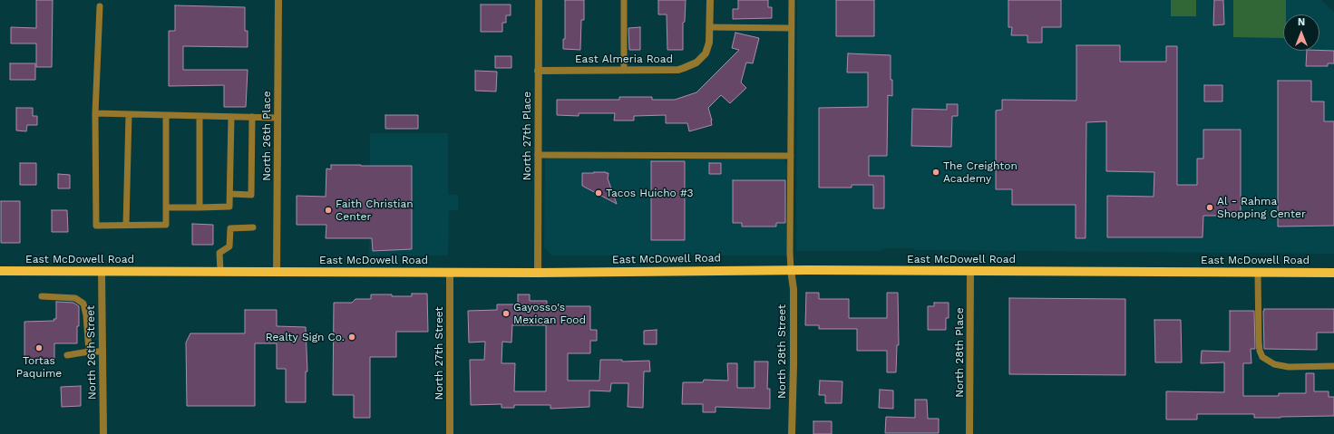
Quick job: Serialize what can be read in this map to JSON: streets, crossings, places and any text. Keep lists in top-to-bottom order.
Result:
{
  "streets": {
    "main road": ["East McDowell Road"],
    "street": [
      "East Almeria Road",
      "North 26th Place",
      "North 27th Place",
      "North 28th Street",
      "North 26th Street",
      "North 28th Place",
      "North 27th Street"
    ]
  },
  "crossings": [
    ["East Almeria Road", "North 27th Place"],
    ["North 26th Place", "East McDowell Road"],
    ["North 27th Place", "East McDowell Road"],
    ["East McDowell Road", "North 28th Street"],
    ["East McDowell Road", "North 26th Street"],
    ["East McDowell Road", "North 28th Place"],
    ["East McDowell Road", "North 27th Street"]
  ],
  "places": [
    "The Creighton Academy",
    "Tacos Huicho #3",
    "Al - Rahma Shopping Center",
    "Faith Christian Center",
    "Gayosso's Mexican Food",
    "Realty Sign Co.",
    "Tortas Paquime"
  ],
  "north": "top"
}
